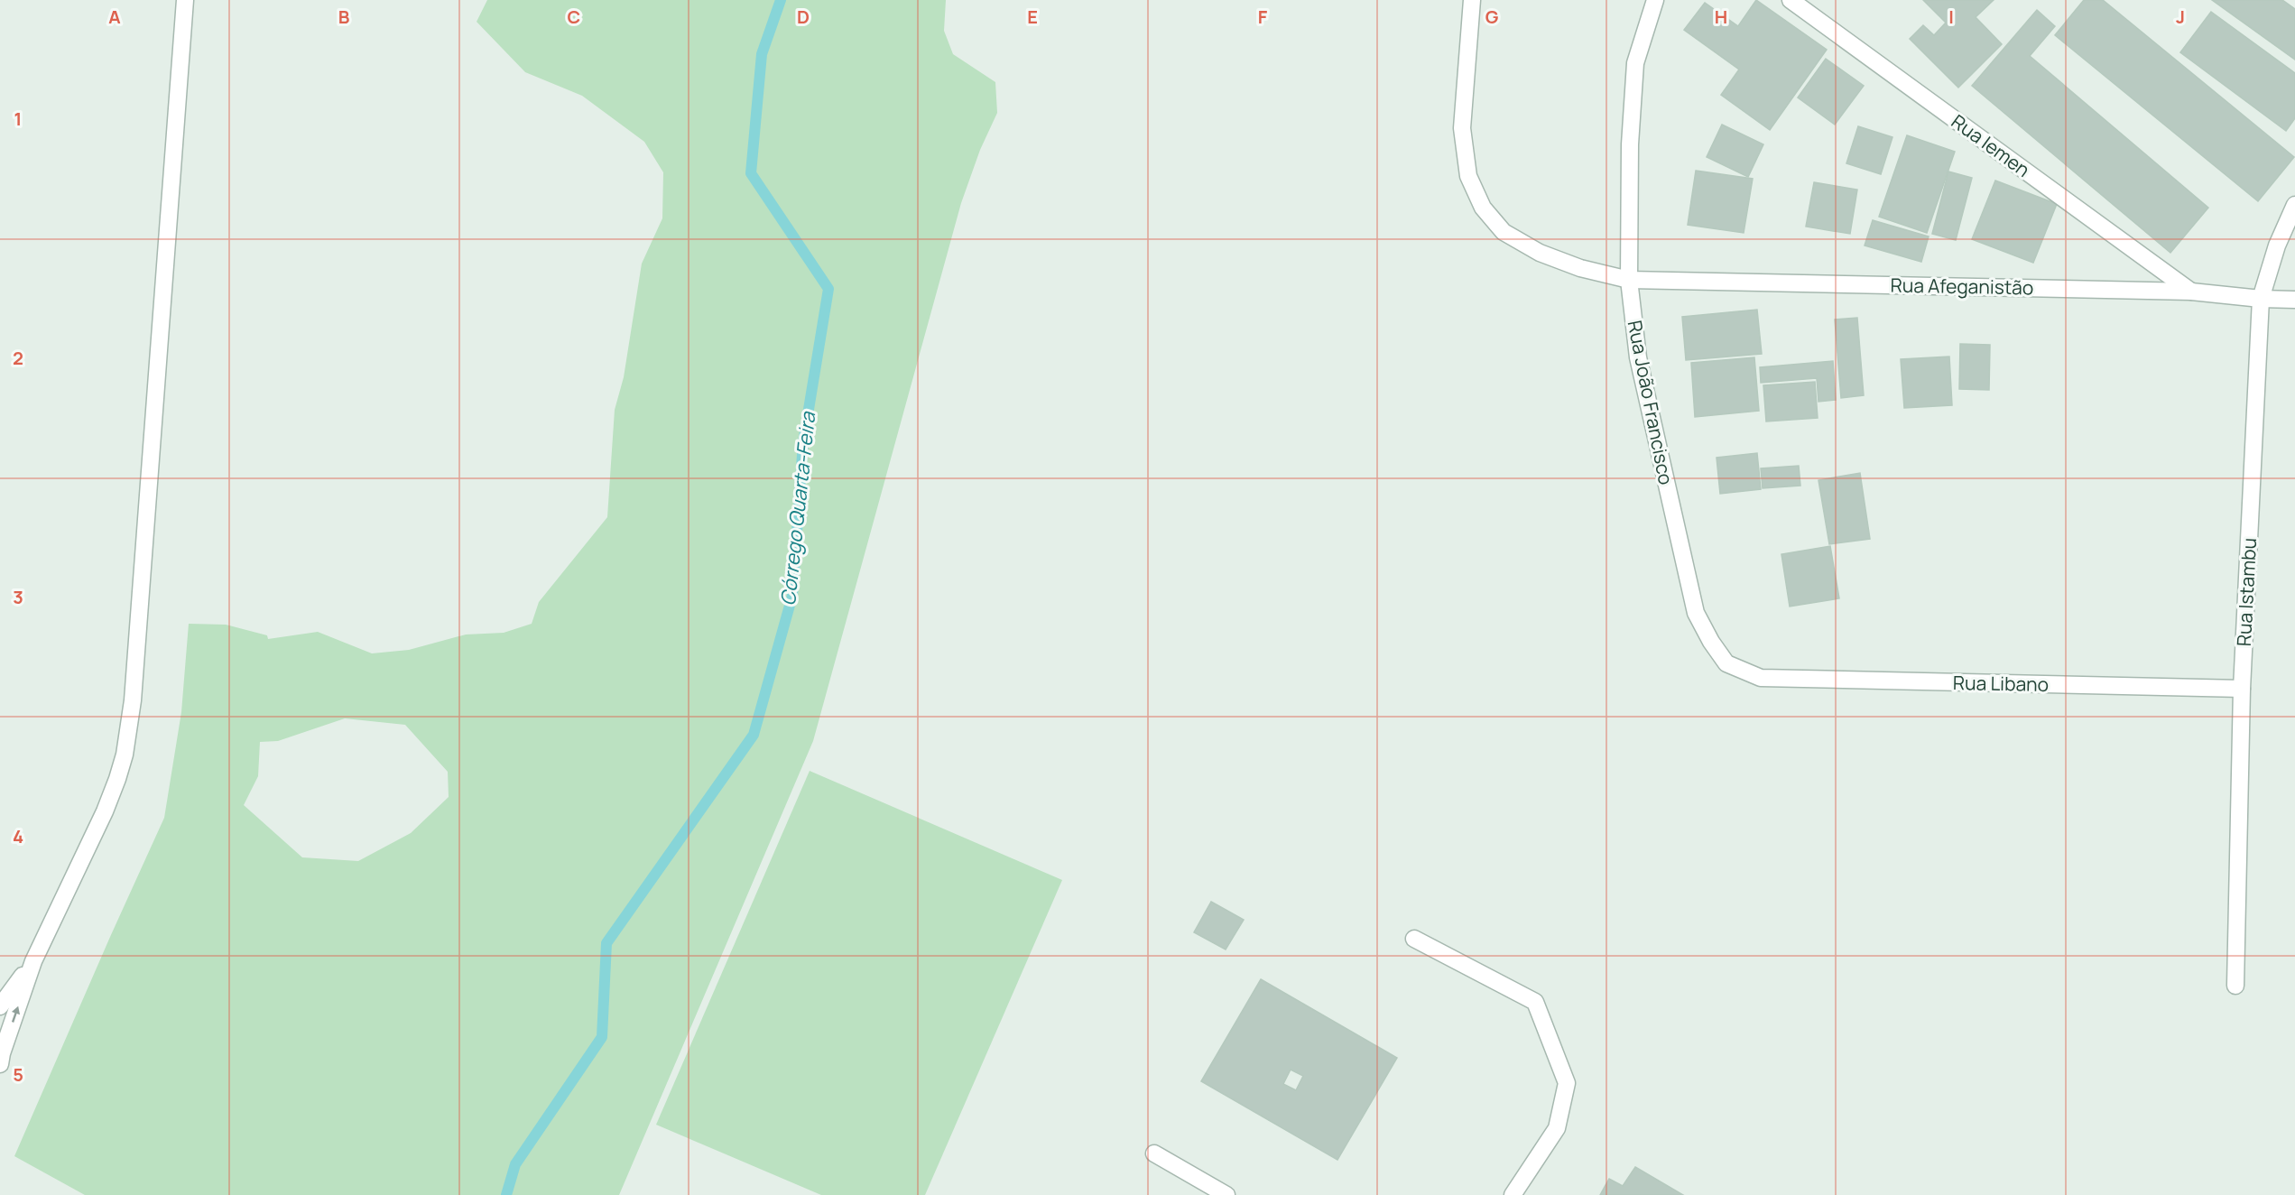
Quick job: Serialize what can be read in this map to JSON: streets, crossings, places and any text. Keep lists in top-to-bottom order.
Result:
{
  "streets": {
    "street": [
      "Rua Iemen",
      "Rua Afeganistão",
      "Rua João Francisco",
      "Rua Istambu",
      "Rua Libano"
    ]
  },
  "crossings": [
    ["Rua Iemen", "Rua Afeganistão"],
    ["Rua Afeganistão", "Rua João Francisco"],
    ["Rua Afeganistão", "Rua Istambu"],
    ["Rua João Francisco", "Rua Libano"],
    ["Rua Istambu", "Rua Libano"]
  ],
  "water": ["Córrego Quarta-Feira"],
  "grid": {
    "columns": [
      "A",
      "B",
      "C",
      "D",
      "E",
      "F",
      "G",
      "H",
      "I",
      "J"
    ],
    "rows": [
      "1",
      "2",
      "3",
      "4",
      "5"
    ]
  }
}
